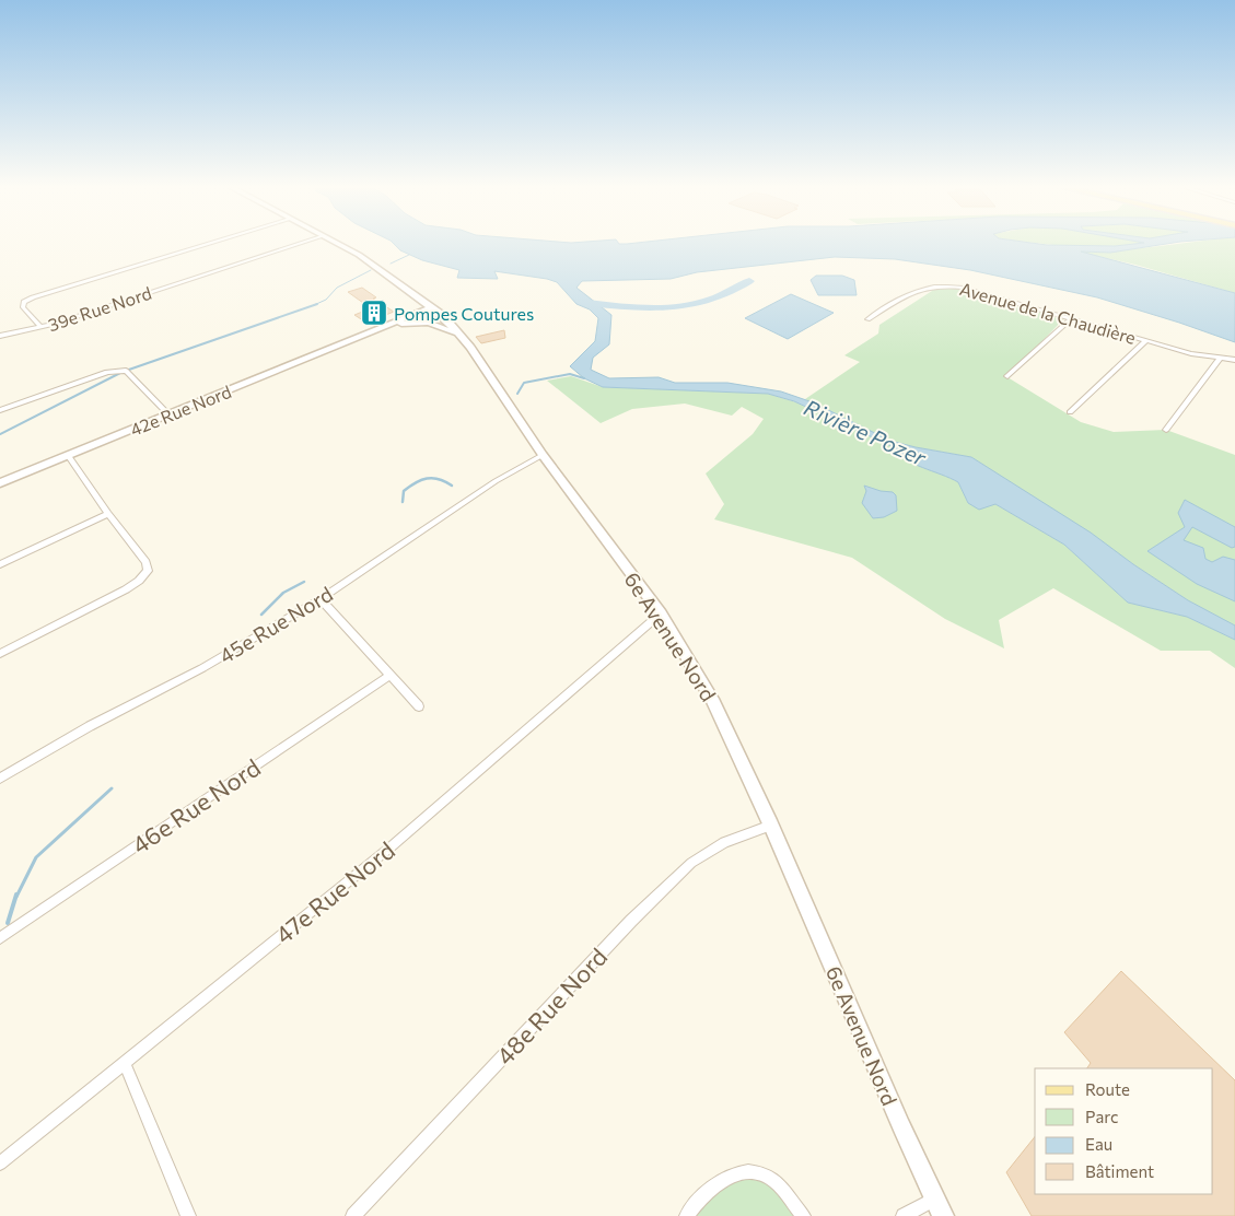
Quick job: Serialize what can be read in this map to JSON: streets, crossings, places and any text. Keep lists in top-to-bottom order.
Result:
{
  "streets": {
    "main road": ["42e Rue Nord", "6e Avenue Nord"],
    "street": [
      "39e Rue Nord",
      "Avenue de la Chaudière",
      "45e Rue Nord",
      "46e Rue Nord",
      "47e Rue Nord",
      "48e Rue Nord"
    ]
  },
  "crossings": [
    ["42e Rue Nord", "6e Avenue Nord"],
    ["45e Rue Nord", "6e Avenue Nord"],
    ["6e Avenue Nord", "47e Rue Nord"],
    ["6e Avenue Nord", "48e Rue Nord"]
  ],
  "water": ["Rivière Pozer"],
  "places": {
    "building": ["Pompes Coutures"]
  },
  "legend": [
    "Route",
    "Parc",
    "Eau",
    "Bâtiment"
  ]
}
